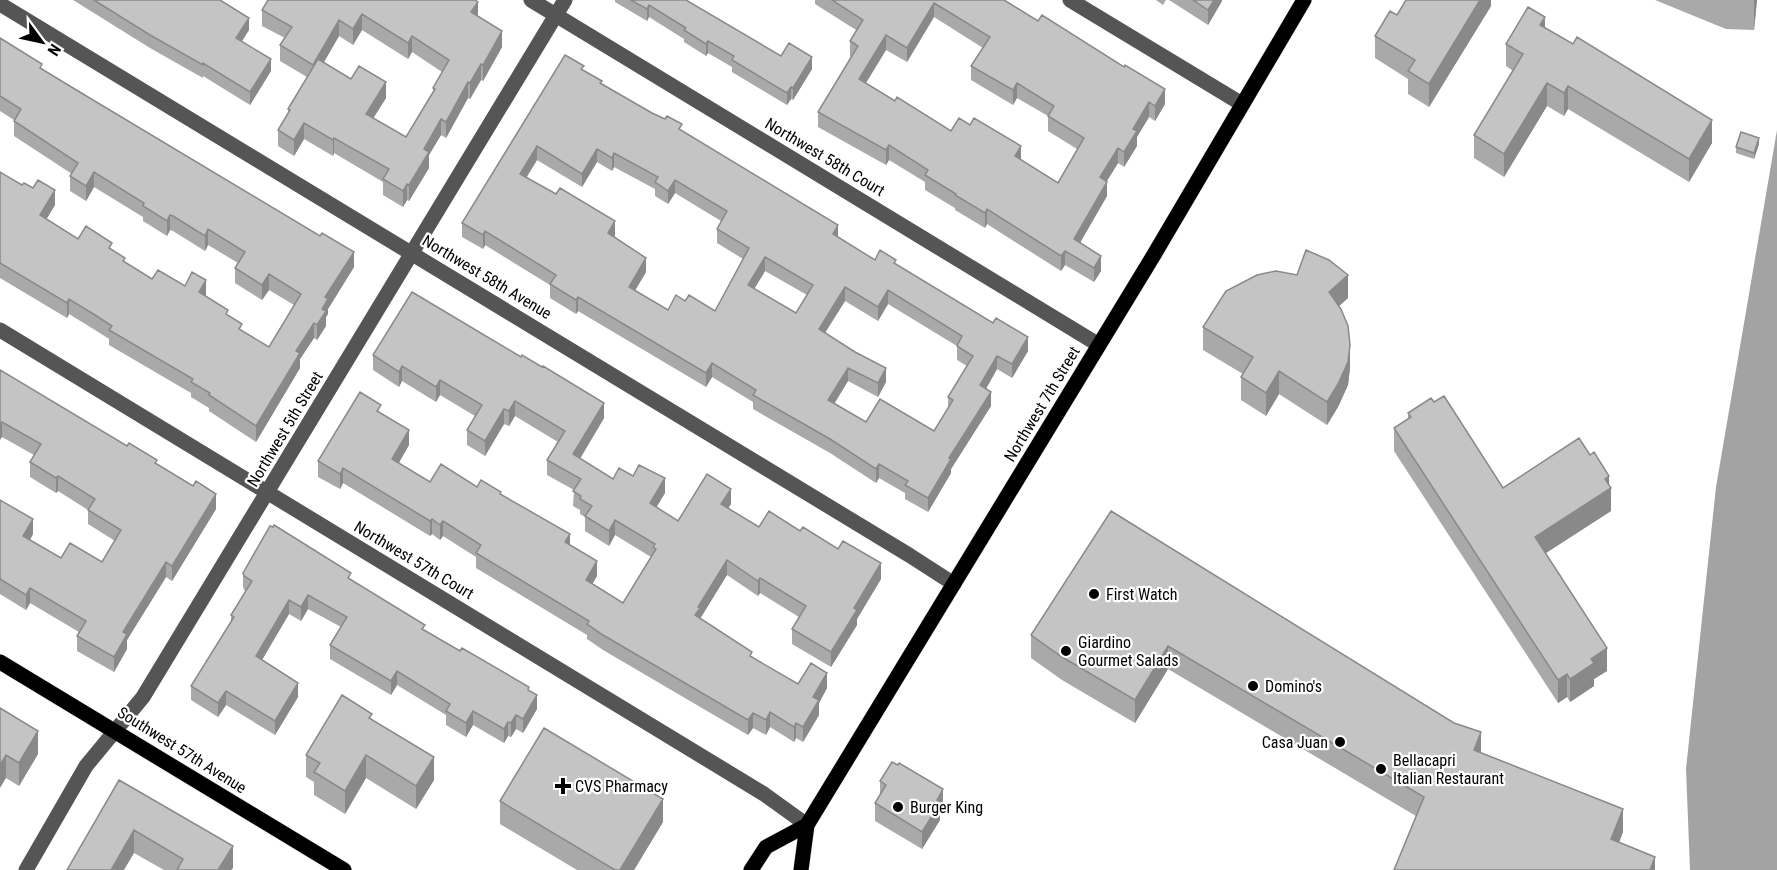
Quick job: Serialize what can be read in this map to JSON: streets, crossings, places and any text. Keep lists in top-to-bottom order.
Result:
{
  "streets": {
    "main road": ["Northwest 7th Street", "Southwest 57th Avenue"],
    "street": [
      "Northwest 58th Court",
      "Northwest 58th Avenue",
      "Northwest 5th Street",
      "Northwest 57th Court"
    ]
  },
  "crossings": [
    ["Northwest 58th Court", "Northwest 7th Street"],
    ["Northwest 58th Court", "Northwest 5th Street"],
    ["Northwest 58th Avenue", "Northwest 7th Street"],
    ["Northwest 58th Avenue", "Northwest 5th Street"],
    ["Northwest 7th Street", "Northwest 57th Court"],
    ["Northwest 5th Street", "Northwest 57th Court"],
    ["Northwest 5th Street", "Southwest 57th Avenue"]
  ],
  "places": {
    "other": [
      "First Watch",
      "Giardino Gourmet Salads",
      "Domino's",
      "Casa Juan",
      "Bellacapri Italian Restaurant",
      "Burger King"
    ],
    "health": ["CVS Pharmacy"]
  },
  "north": "bottom right"
}
